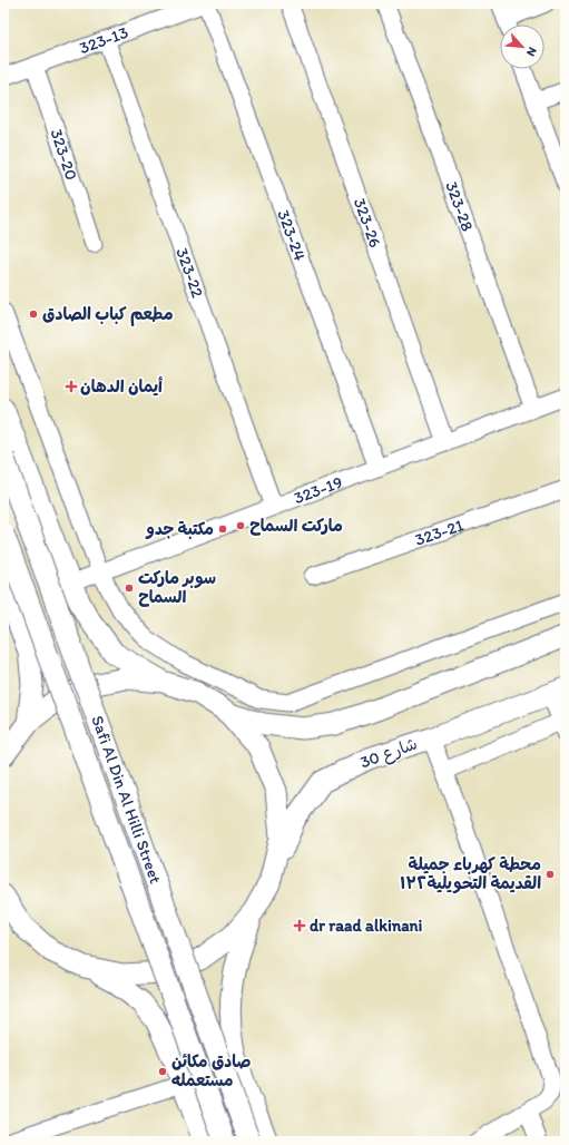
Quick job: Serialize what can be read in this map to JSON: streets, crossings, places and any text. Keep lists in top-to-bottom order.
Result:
{
  "streets": {
    "main road": ["شارع 30", "Safi Al Din Al Hilli Street"],
    "street": [
      "323-13",
      "323-20",
      "323-28",
      "323-26",
      "323-24",
      "323-22",
      "323-19",
      "323-21"
    ]
  },
  "crossings": [
    ["323-13", "323-20"],
    ["323-13", "323-24"],
    ["323-13", "323-22"],
    ["323-28", "323-19"],
    ["323-26", "323-19"],
    ["323-24", "323-19"],
    ["323-22", "323-19"]
  ],
  "places": {
    "other": [
      "مطعم كباب الصادق",
      "ماركت السماح",
      "مكتبة جدو",
      "سوبر ماركت السماح",
      "محطة كهرباء جميلة القديمة التحويلية١٣٢",
      "صادق مكائن مستعمله"
    ],
    "health": ["أيمان الدهان", "dr raad alkinani"]
  },
  "north": "bottom right"
}
